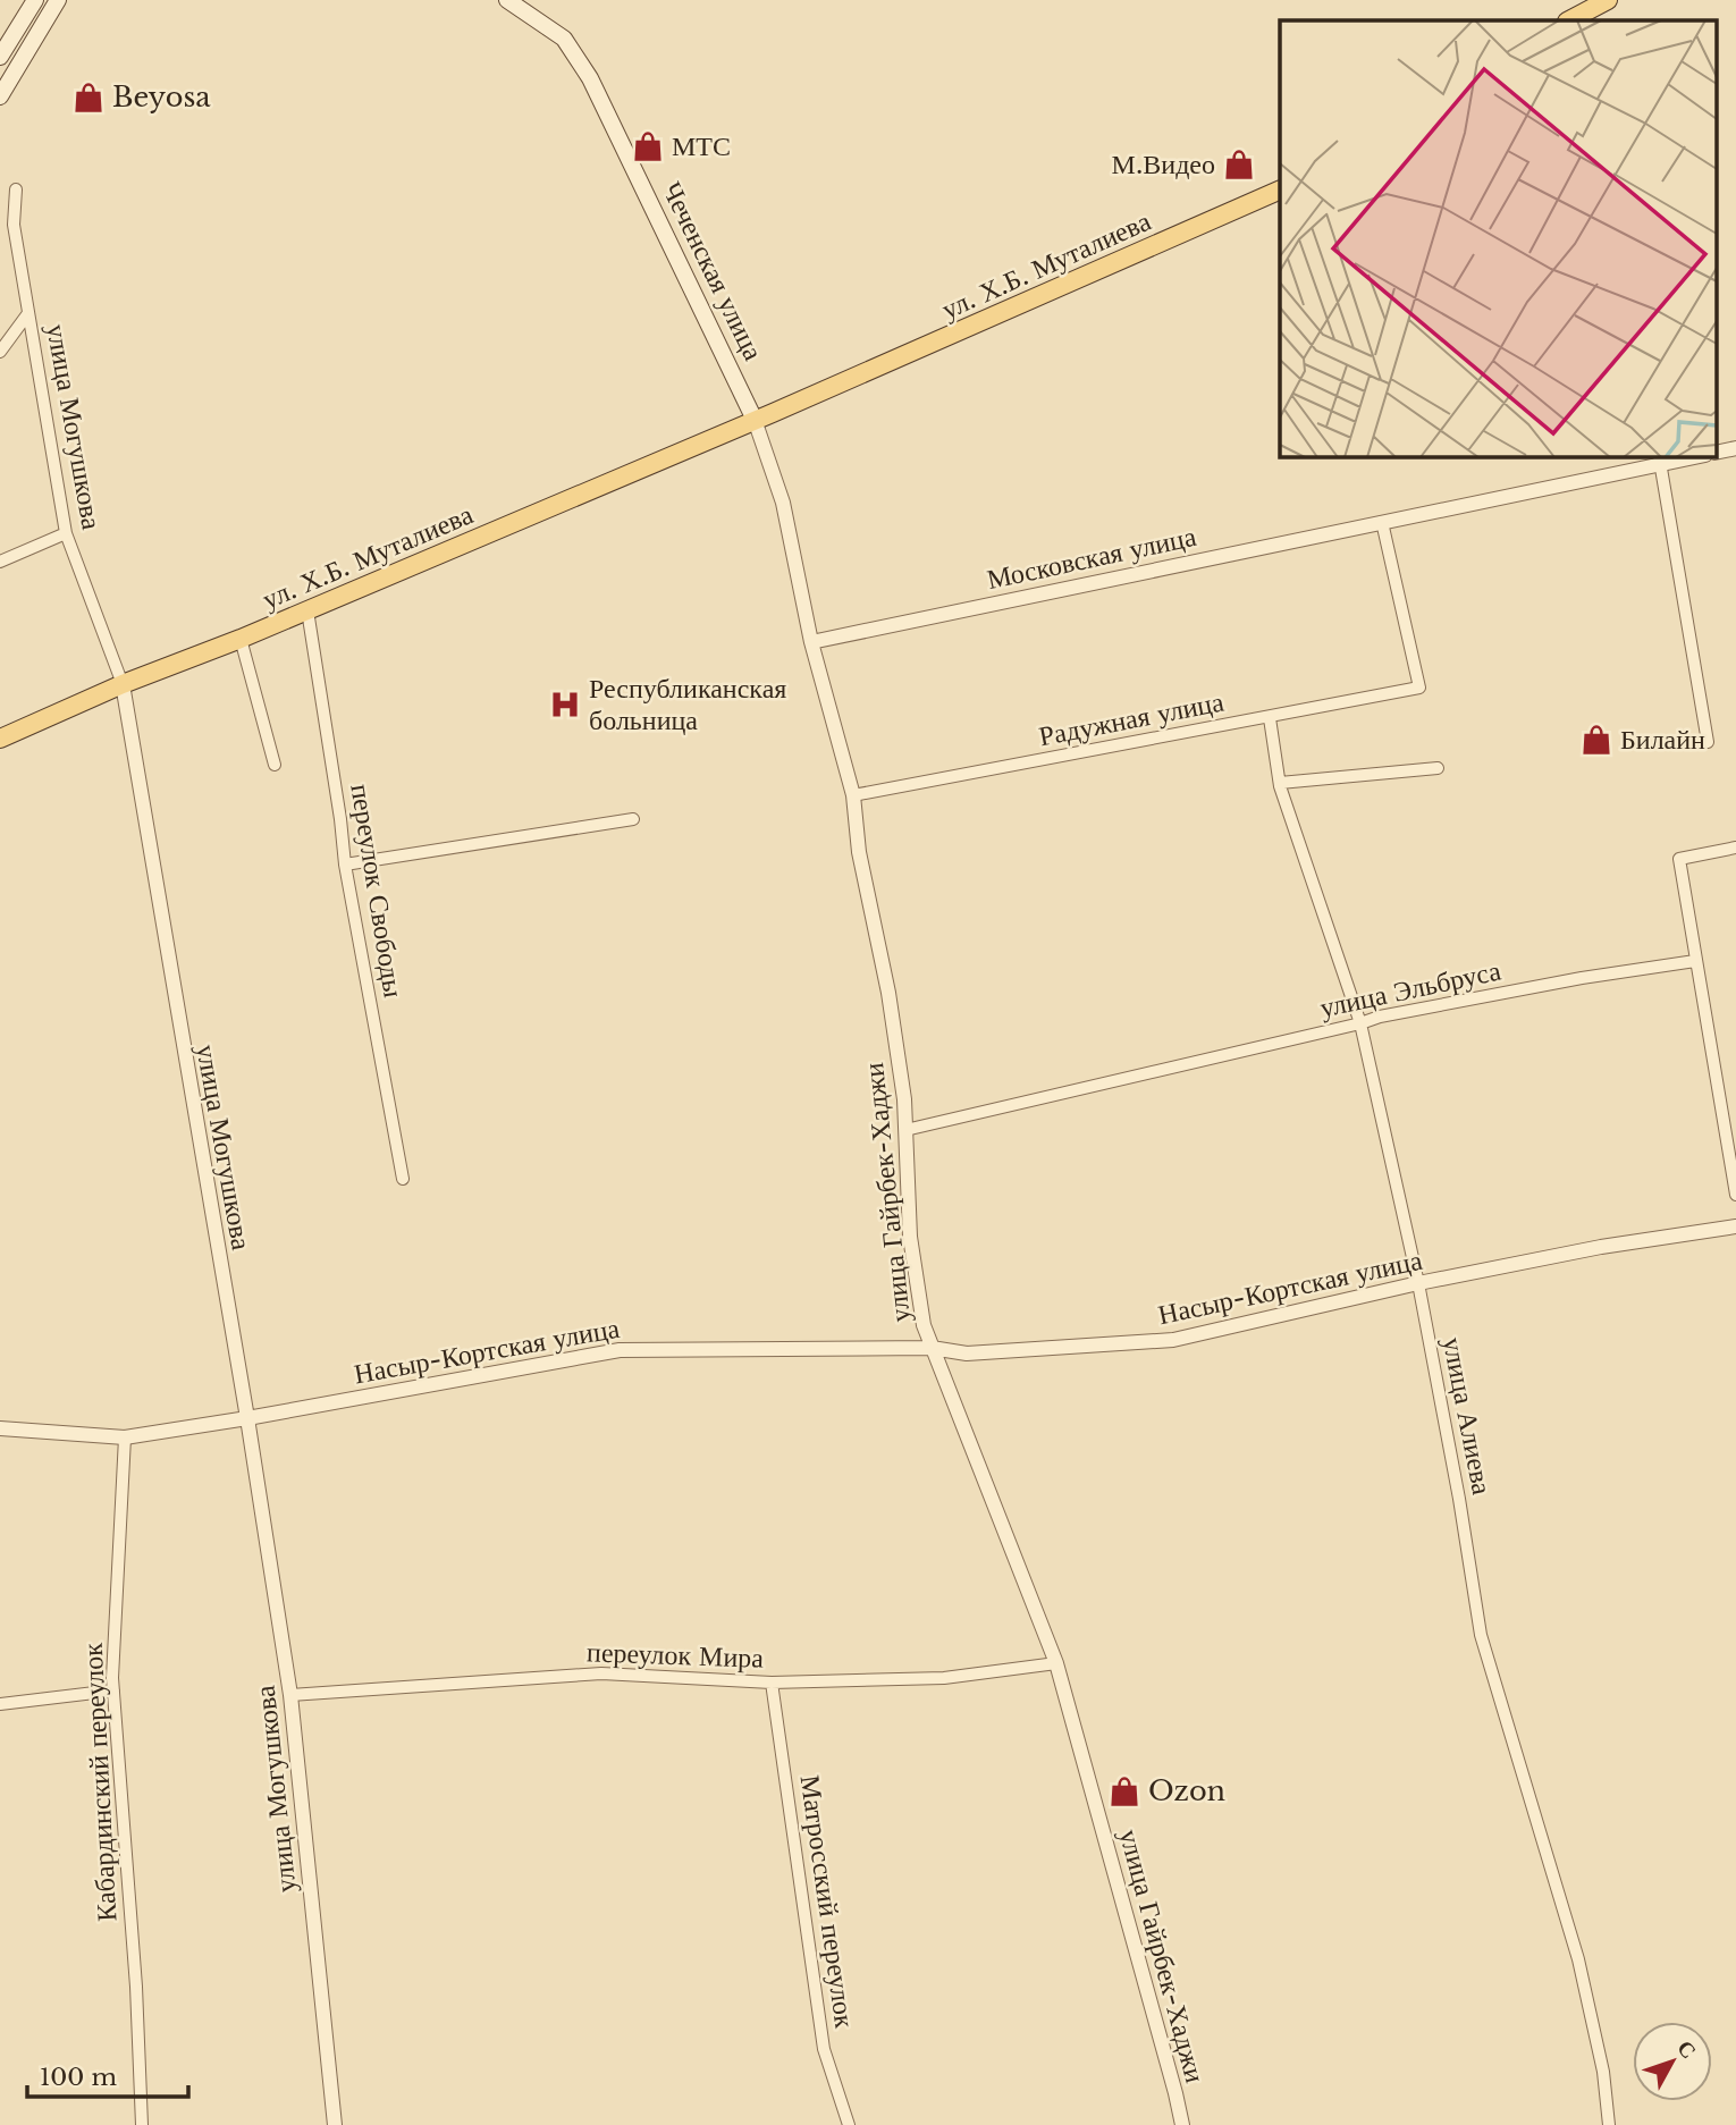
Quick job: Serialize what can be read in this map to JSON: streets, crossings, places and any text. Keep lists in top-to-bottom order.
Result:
{
  "streets": {
    "main road": ["ул. Х.Б. Муталиева", "Чеченская улица"],
    "street": [
      "улица Могушкова",
      "Московская улица",
      "Радужная улица",
      "переулок Свободы",
      "улица Эльбруса",
      "улица Гайрбек-Хаджи",
      "Насыр-Кортская улица",
      "улица Алиева",
      "переулок Мира",
      "Кабардинский переулок",
      "Матросский переулок"
    ]
  },
  "crossings": [
    ["ул. Х.Б. Муталиева", "Чеченская улица"],
    ["ул. Х.Б. Муталиева", "улица Могушкова"],
    ["ул. Х.Б. Муталиева", "переулок Свободы"],
    ["ул. Х.Б. Муталиева", "улица Гайрбек-Хаджи"],
    ["Чеченская улица", "улица Гайрбек-Хаджи"],
    ["улица Могушкова", "Насыр-Кортская улица"],
    ["улица Могушкова", "переулок Мира"],
    ["Московская улица", "Радужная улица"],
    ["Московская улица", "улица Гайрбек-Хаджи"],
    ["Радужная улица", "улица Гайрбек-Хаджи"],
    ["Радужная улица", "улица Алиева"],
    ["улица Эльбруса", "улица Гайрбек-Хаджи"],
    ["улица Эльбруса", "улица Алиева"],
    ["улица Гайрбек-Хаджи", "Насыр-Кортская улица"],
    ["улица Гайрбек-Хаджи", "переулок Мира"],
    ["Насыр-Кортская улица", "улица Алиева"],
    ["Насыр-Кортская улица", "Кабардинский переулок"],
    ["переулок Мира", "Матросский переулок"]
  ],
  "places": {
    "shop": [
      "Beyosa",
      "МТС",
      "М.Видео",
      "Билайн",
      "Ozon"
    ],
    "hospital": ["Республиканская больница"]
  },
  "scale_bar": "100 m",
  "north": "top right"
}
